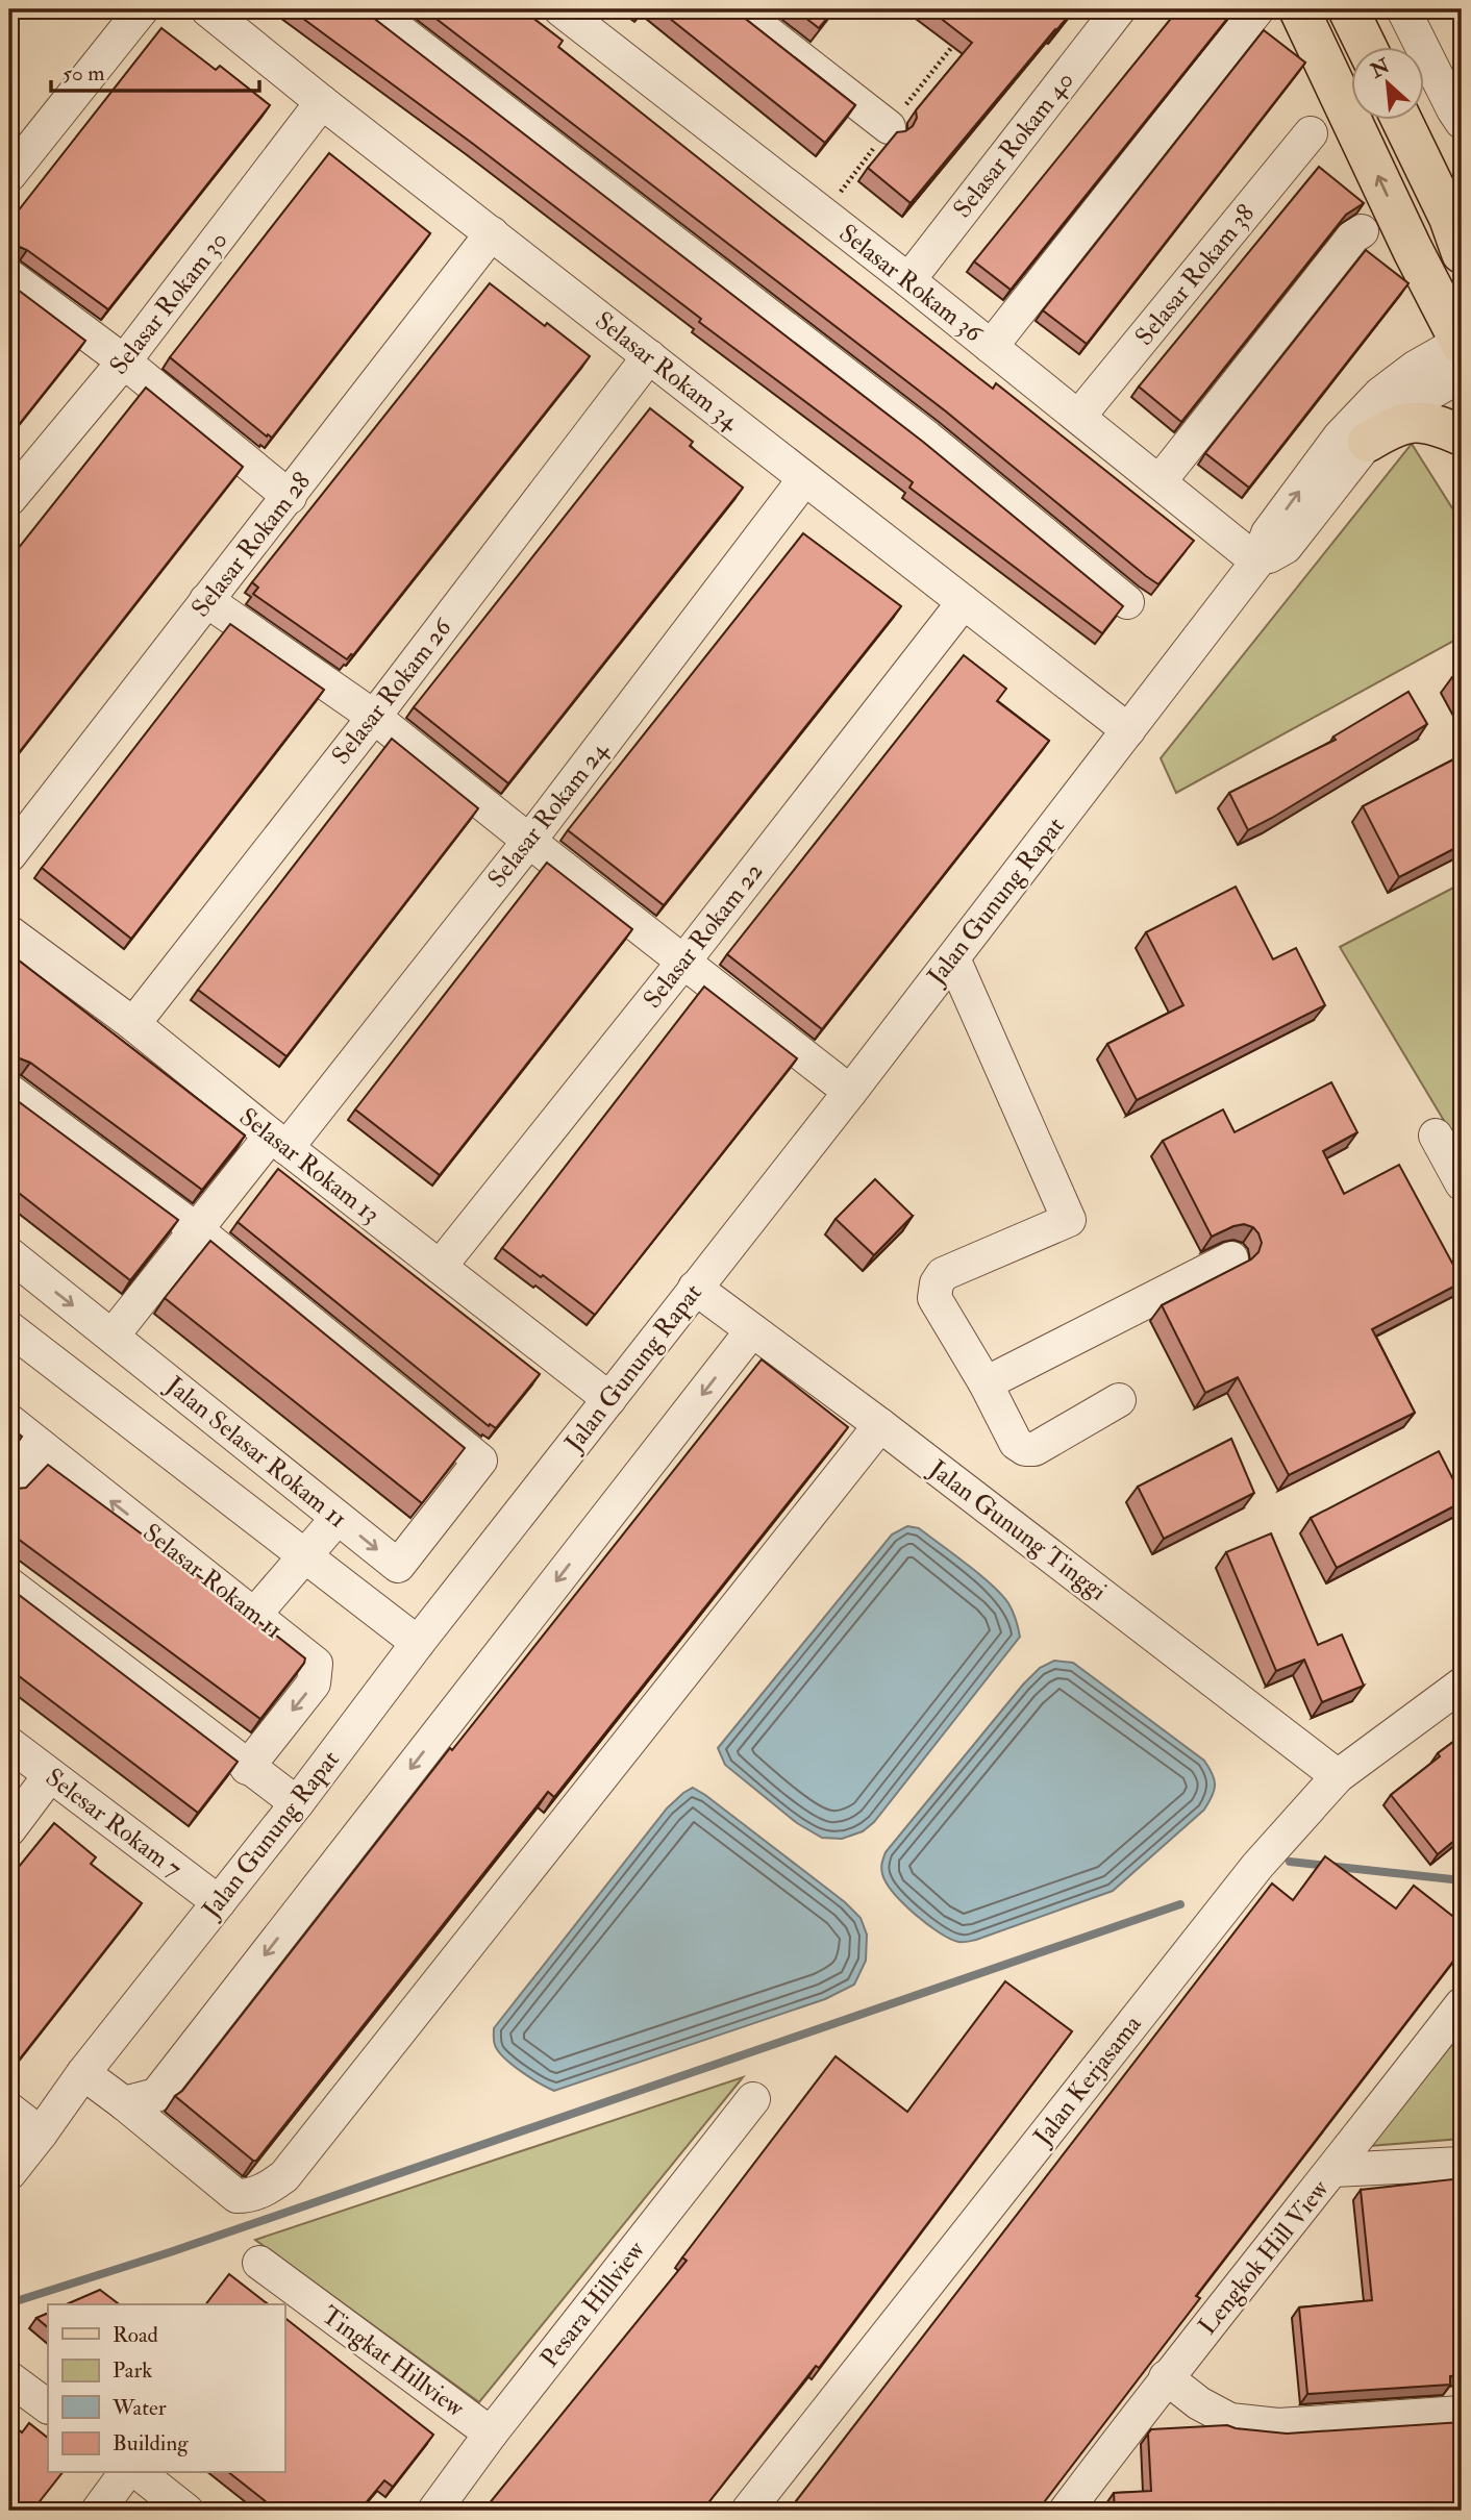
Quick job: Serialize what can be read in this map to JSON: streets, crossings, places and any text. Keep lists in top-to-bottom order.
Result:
{
  "streets": {
    "street": [
      "Selasar Rokam 40",
      "Selasar Rokam 38",
      "Selasar Rokam 36",
      "Selasar Rokam 30",
      "Selasar Rokam 34",
      "Selasar Rokam 28",
      "Selasar Rokam 26",
      "Selasar Rokam 24",
      "Jalan Gunung Rapat",
      "Selasar Rokam 22",
      "Selasar Rokam 13",
      "Jalan Selasar Rokam 11",
      "Jalan Gunung Tinggi",
      "Selasar Rokam 11",
      "Selesar Rokam 7",
      "Jalan Kerjasama",
      "Lengkok Hill View",
      "Pesara Hillview",
      "Tingkat Hillview"
    ]
  },
  "crossings": [
    ["Selasar Rokam 40", "Selasar Rokam 36"],
    ["Selasar Rokam 38", "Selasar Rokam 36"],
    ["Selasar Rokam 36", "Jalan Gunung Rapat"],
    ["Selasar Rokam 30", "Selasar Rokam 34"],
    ["Selasar Rokam 34", "Selasar Rokam 28"],
    ["Selasar Rokam 34", "Selasar Rokam 26"],
    ["Selasar Rokam 34", "Selasar Rokam 24"],
    ["Selasar Rokam 34", "Jalan Gunung Rapat"],
    ["Selasar Rokam 34", "Selasar Rokam 22"],
    ["Selasar Rokam 26", "Selasar Rokam 13"],
    ["Selasar Rokam 24", "Selasar Rokam 13"],
    ["Selasar Rokam 24", "Jalan Selasar Rokam 11"],
    ["Jalan Gunung Rapat", "Selasar Rokam 13"],
    ["Jalan Gunung Rapat", "Jalan Gunung Tinggi"],
    ["Jalan Gunung Rapat", "Selesar Rokam 7"],
    ["Selasar Rokam 22", "Selasar Rokam 13"],
    ["Jalan Gunung Tinggi", "Jalan Kerjasama"],
    ["Pesara Hillview", "Tingkat Hillview"]
  ],
  "legend": [
    "Road",
    "Park",
    "Water",
    "Building"
  ],
  "scale_bar": "50 m",
  "north": "top left"
}
